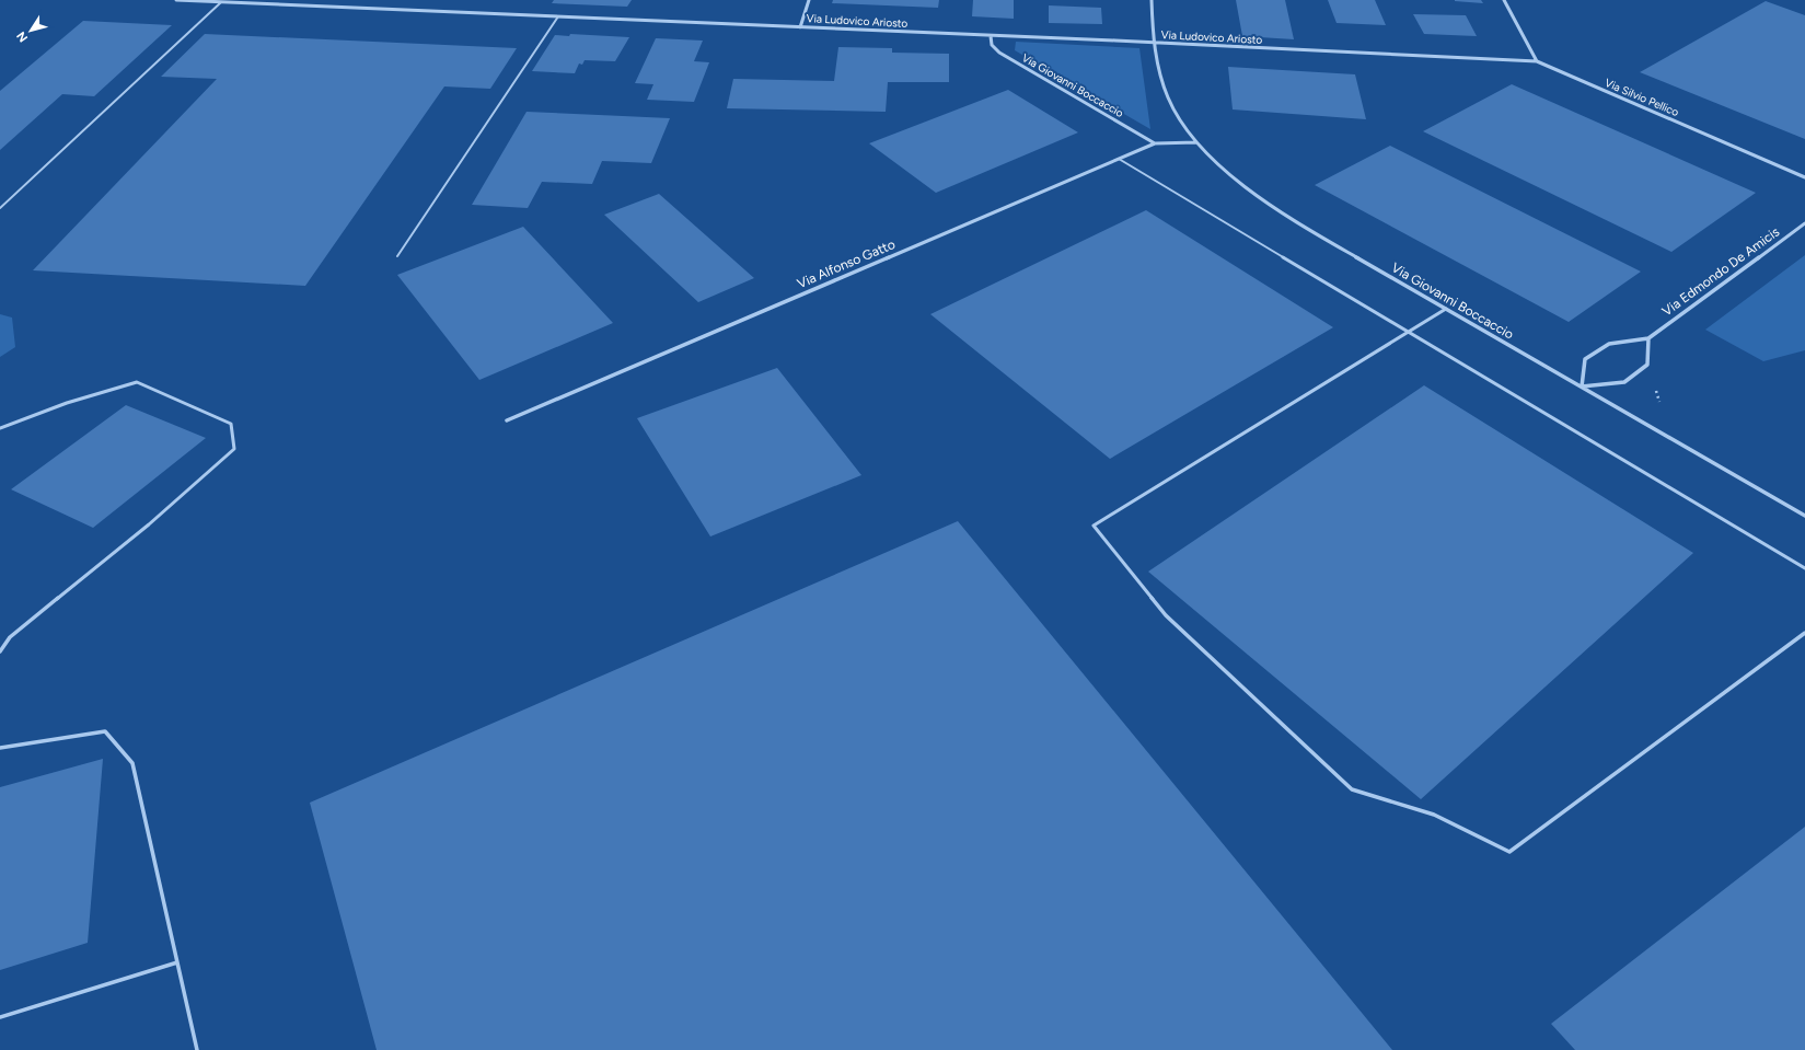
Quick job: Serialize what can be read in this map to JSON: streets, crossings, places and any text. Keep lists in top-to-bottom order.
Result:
{
  "streets": {
    "street": [
      "Via Ludovico Ariosto",
      "Via Giovanni Boccaccio",
      "Via Silvio Pellico",
      "Via Alfonso Gatto",
      "Via Edmondo De Amicis"
    ]
  },
  "crossings": [
    ["Via Ludovico Ariosto", "Via Giovanni Boccaccio"],
    ["Via Ludovico Ariosto", "Via Silvio Pellico"],
    ["Via Giovanni Boccaccio", "Via Alfonso Gatto"],
    ["Via Giovanni Boccaccio", "Via Edmondo De Amicis"]
  ],
  "north": "bottom left"
}
